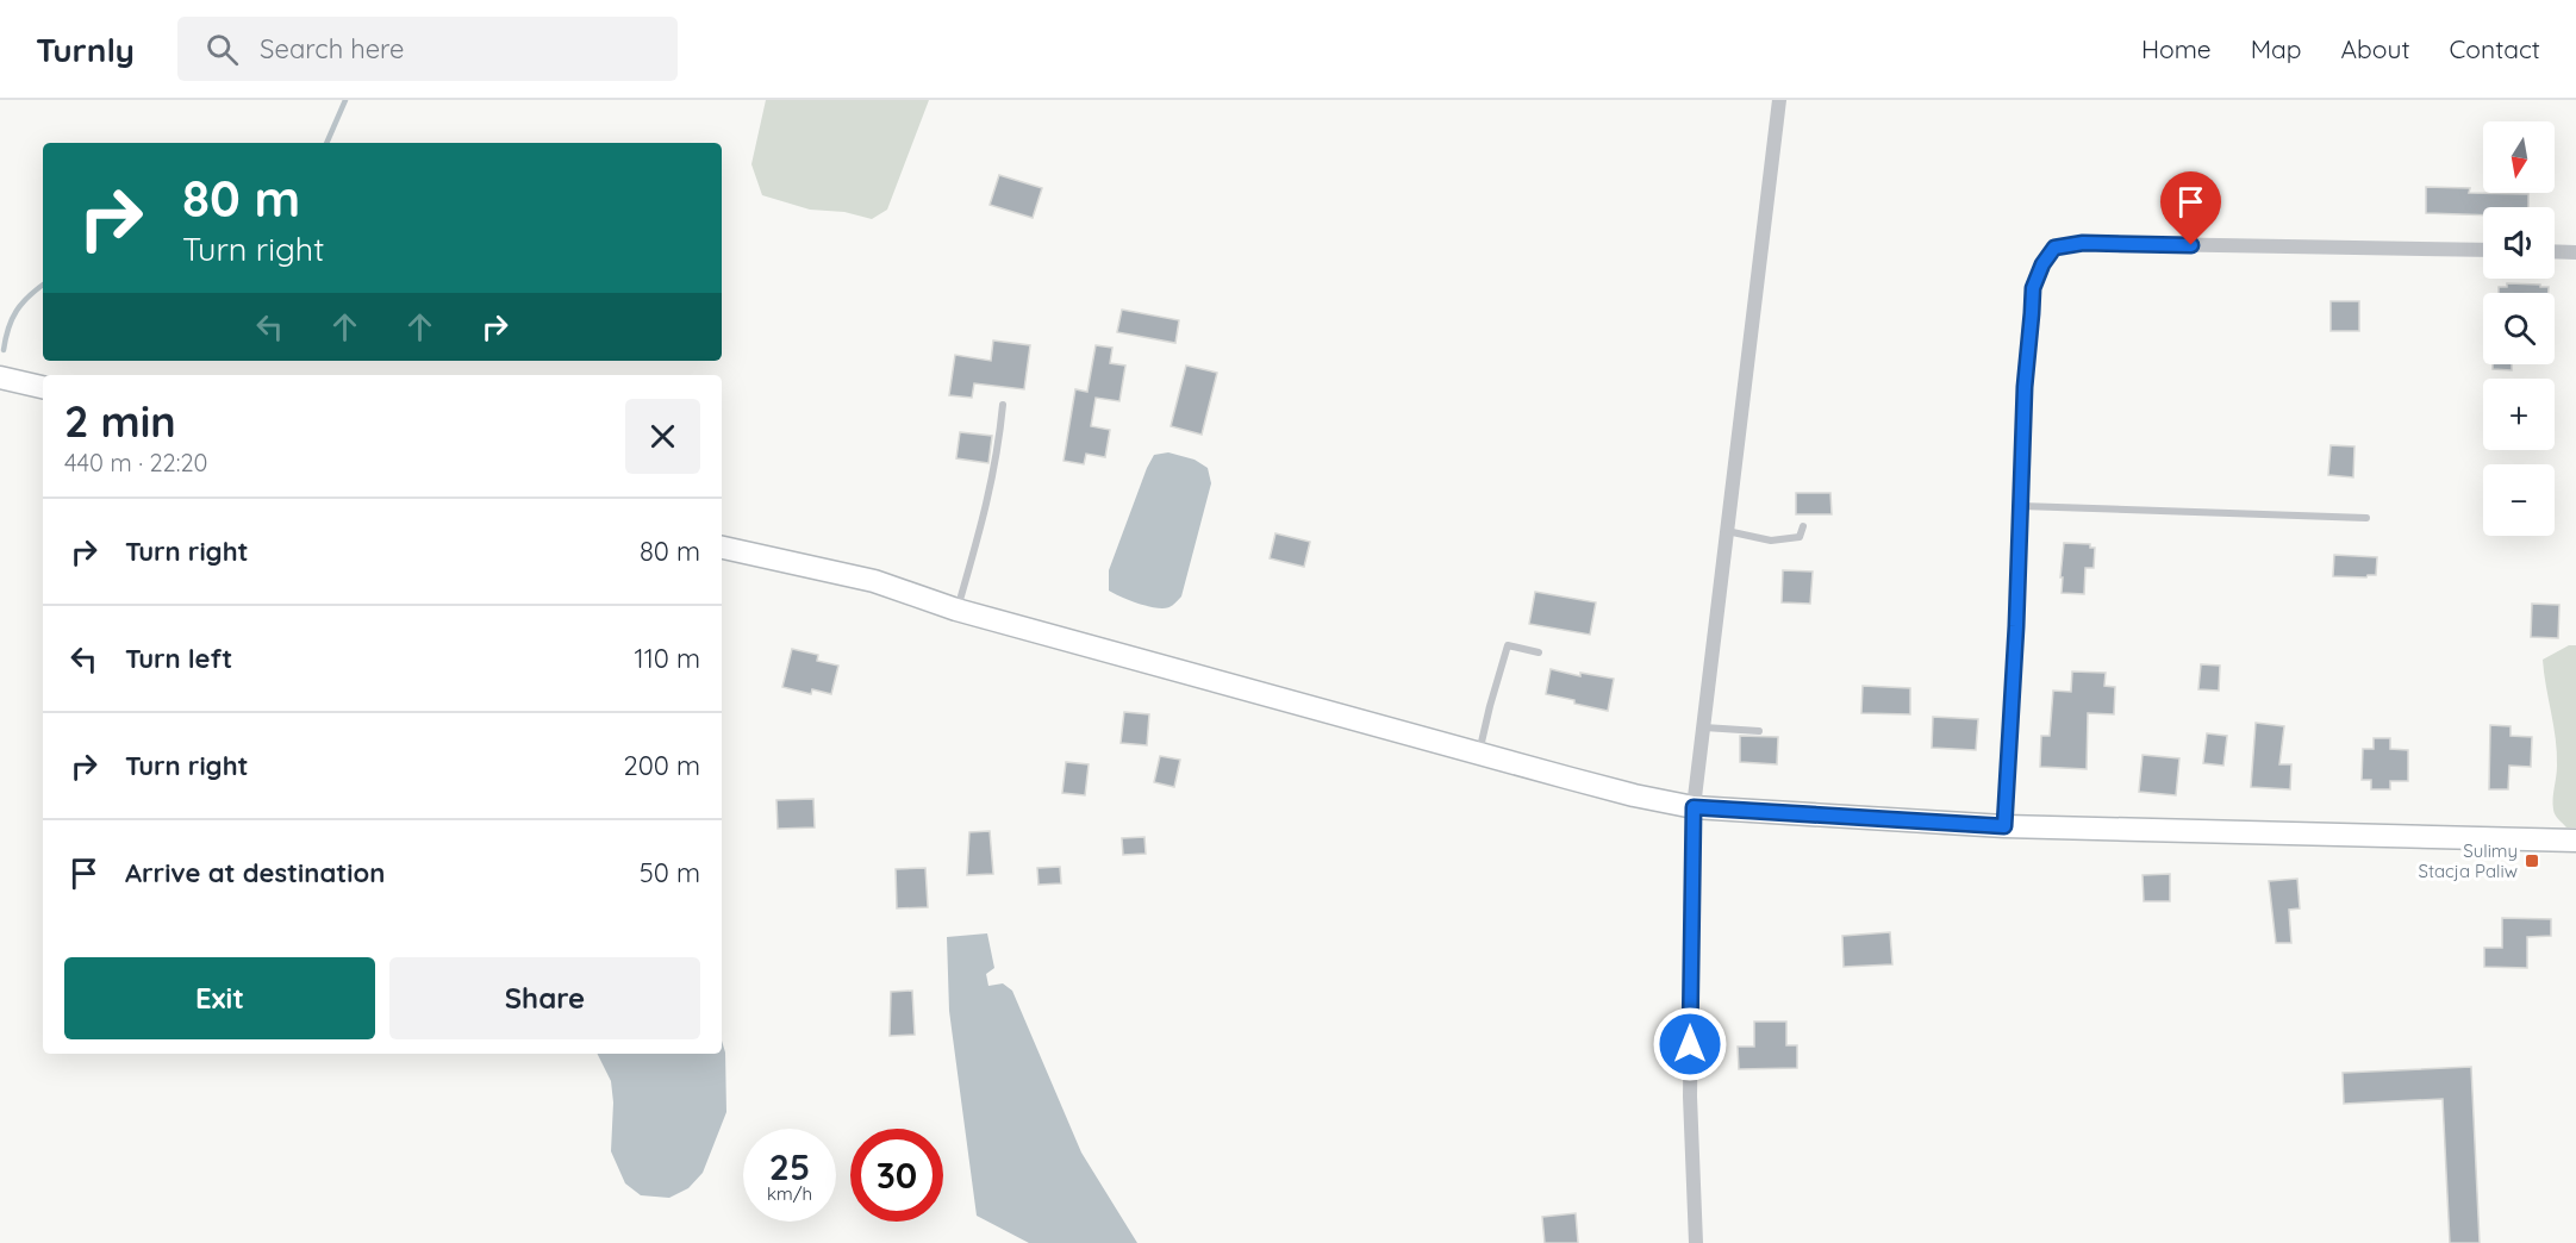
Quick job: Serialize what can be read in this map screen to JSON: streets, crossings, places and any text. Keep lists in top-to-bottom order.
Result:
{
  "places": {
    "transit": ["Sulimy Stacja Paliw"]
  },
  "north": "bottom",
  "page": {
    "header": "Turnly",
    "search": "Search here",
    "nav": [
      "Home",
      "Map",
      "About",
      "Contact"
    ],
    "map_buttons": ["+", "−"],
    "turn": ["80 m", "Turn right"],
    "heading": ["2 min", "440 m · 22:20"],
    "list": [
      {
        "name": "Turn right",
        "value": "80 m"
      },
      {
        "name": "Turn left",
        "value": "110 m"
      },
      {
        "name": "Turn right",
        "value": "200 m"
      },
      {
        "name": "Arrive at destination",
        "value": "50 m"
      }
    ],
    "buttons": ["Exit", "Share"],
    "speed": "25 km/h",
    "limit": "30"
  }
}
